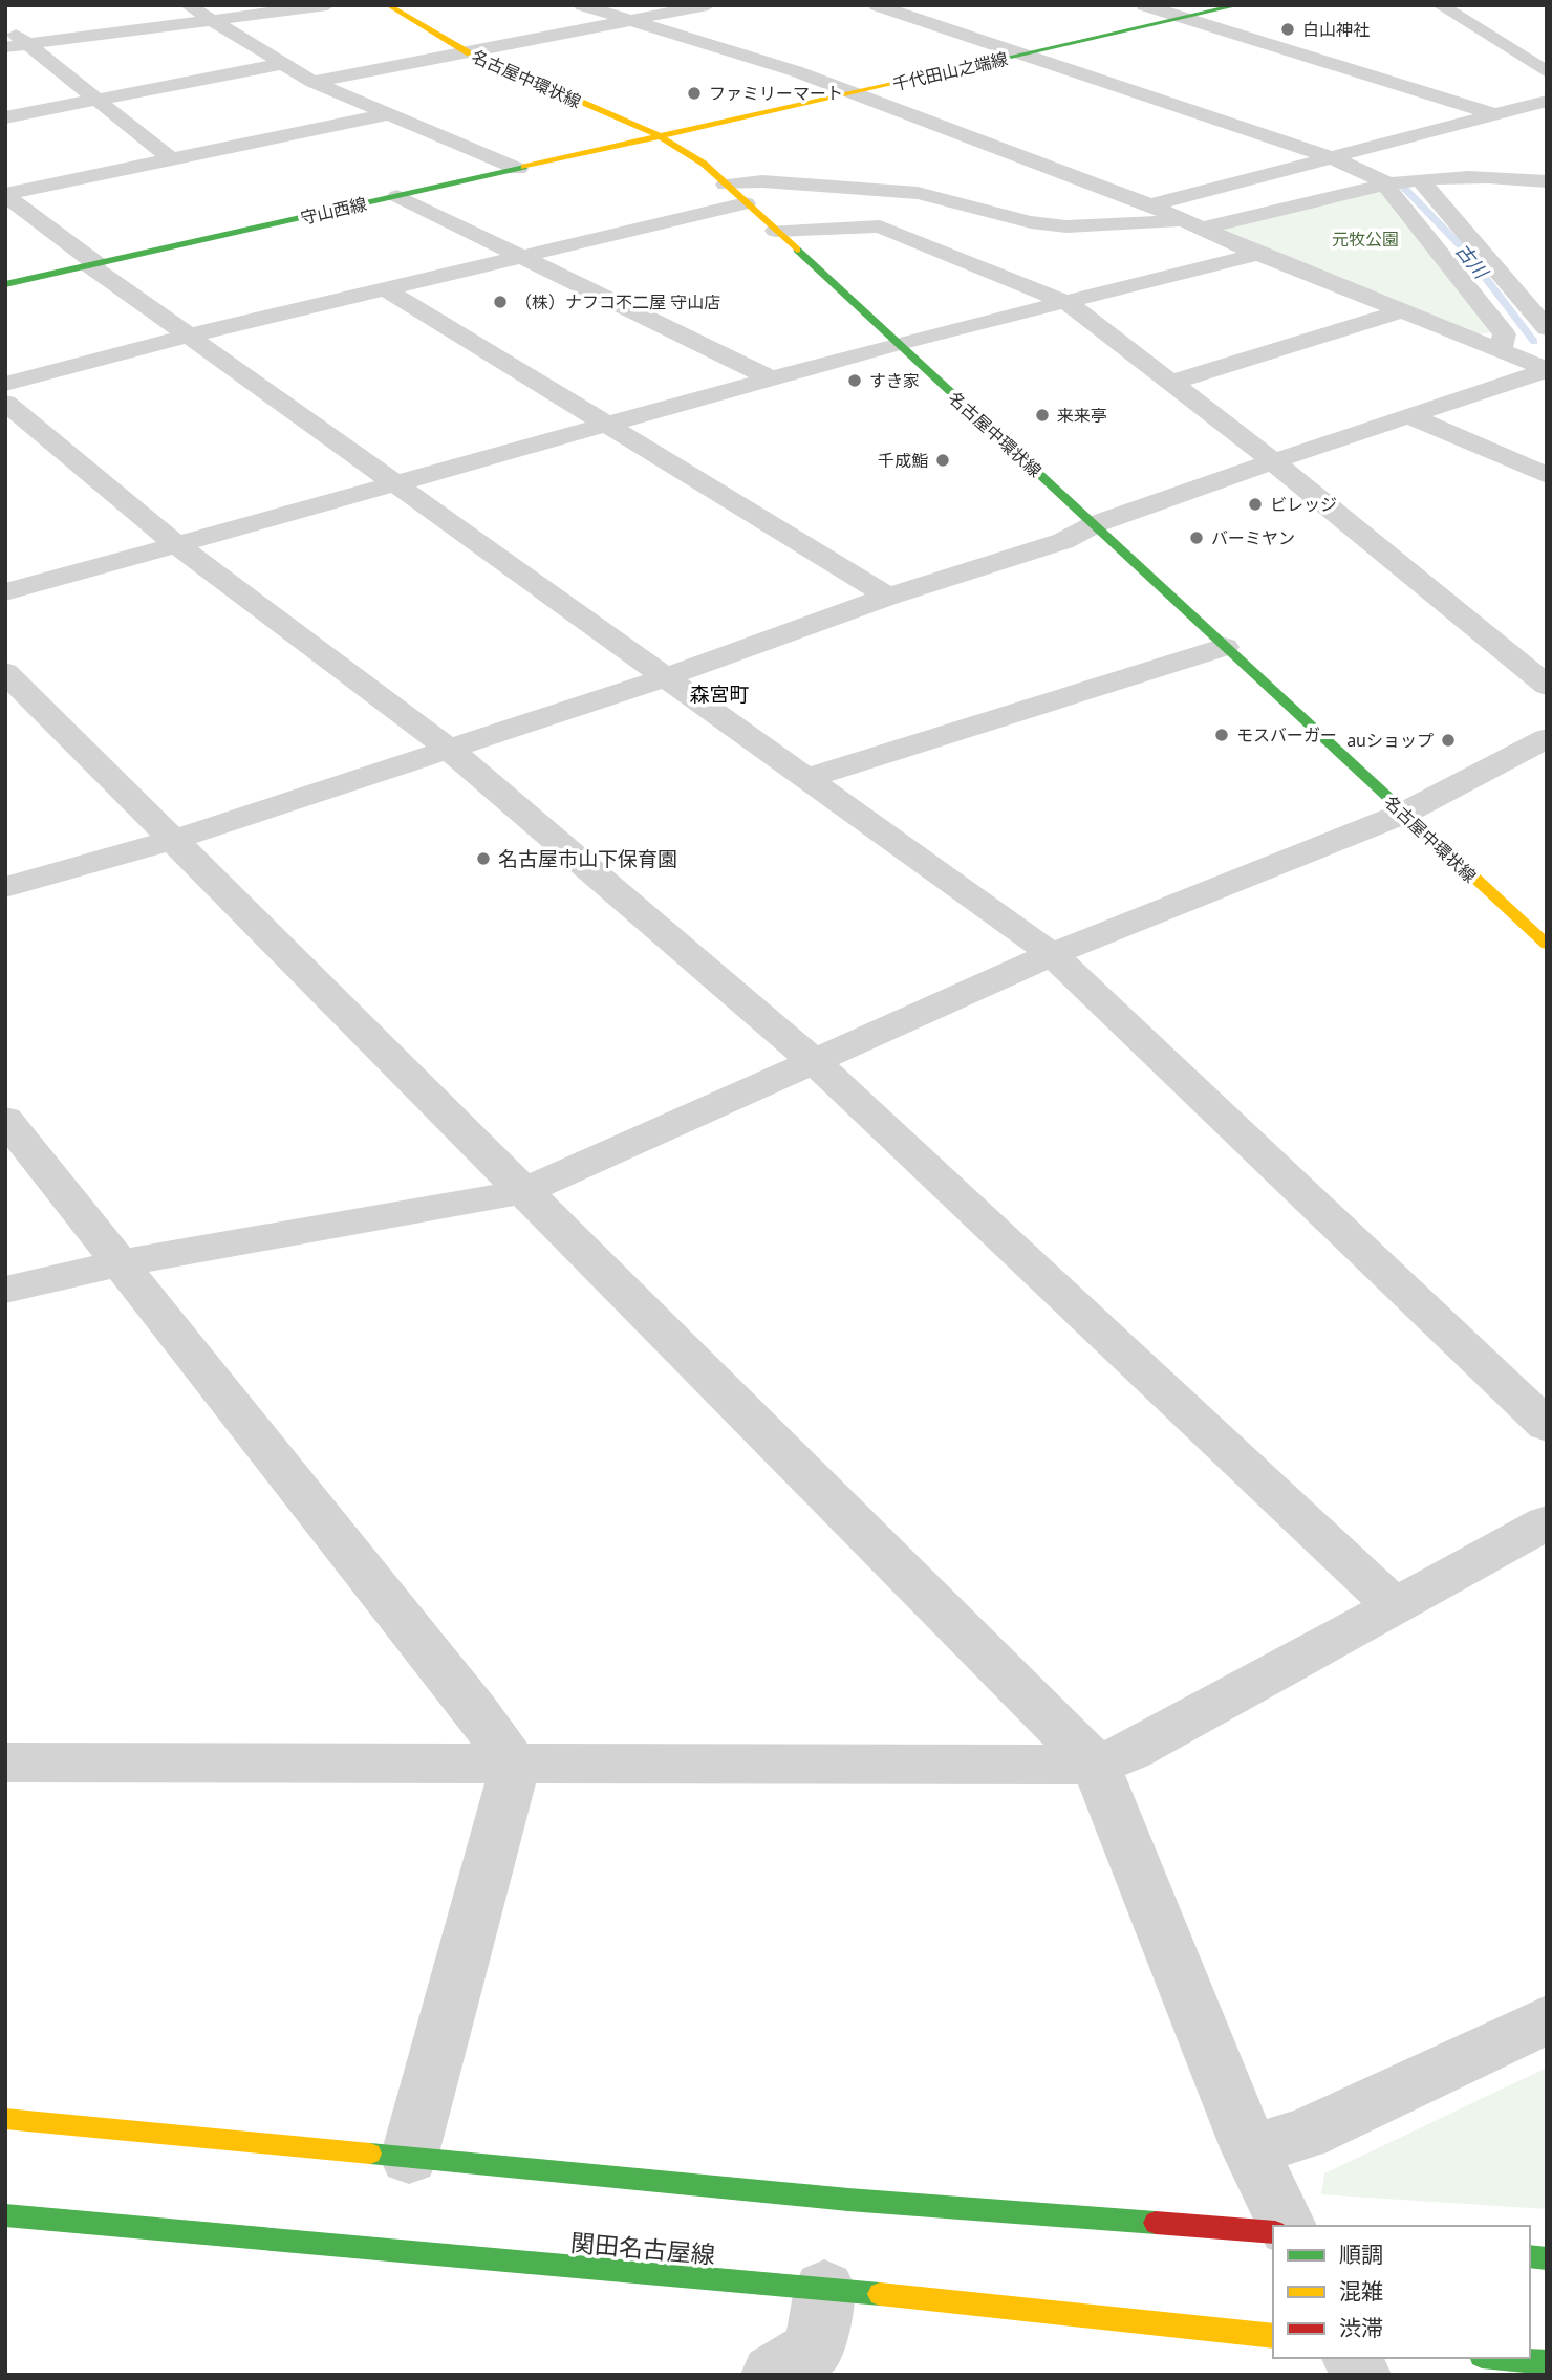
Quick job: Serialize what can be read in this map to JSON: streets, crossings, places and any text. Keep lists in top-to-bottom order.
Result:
{
  "streets": {
    "main road": [
      "千代田山之端線",
      "名古屋中環状線",
      "守山西線",
      "関田名古屋線"
    ]
  },
  "crossings": [
    ["千代田山之端線", "名古屋中環状線"],
    ["千代田山之端線", "守山西線"],
    ["名古屋中環状線", "守山西線"]
  ],
  "districts": ["森宮町"],
  "water": ["古川"],
  "parks": ["元牧公園"],
  "places": [
    "白山神社",
    "ファミリーマート",
    "（株）ナフコ不二屋 守山店",
    "すき家",
    "来来亭",
    "千成鮨",
    "ビレッジ",
    "バーミヤン",
    "モスバーガー",
    "auショップ",
    "名古屋市山下保育園"
  ],
  "legend": ["順調", "混雑", "渋滞"]
}
